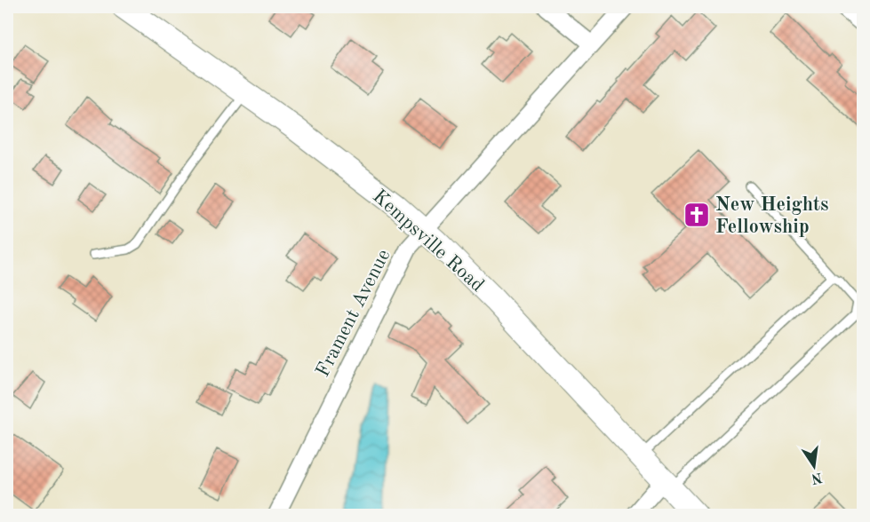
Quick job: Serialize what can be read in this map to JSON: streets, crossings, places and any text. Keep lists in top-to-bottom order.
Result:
{
  "streets": {
    "main road": ["Kempsville Road"],
    "street": ["Frament Avenue"]
  },
  "crossings": [
    ["Kempsville Road", "Frament Avenue"]
  ],
  "places": {
    "church": ["New Heights Fellowship"]
  },
  "north": "bottom"
}
